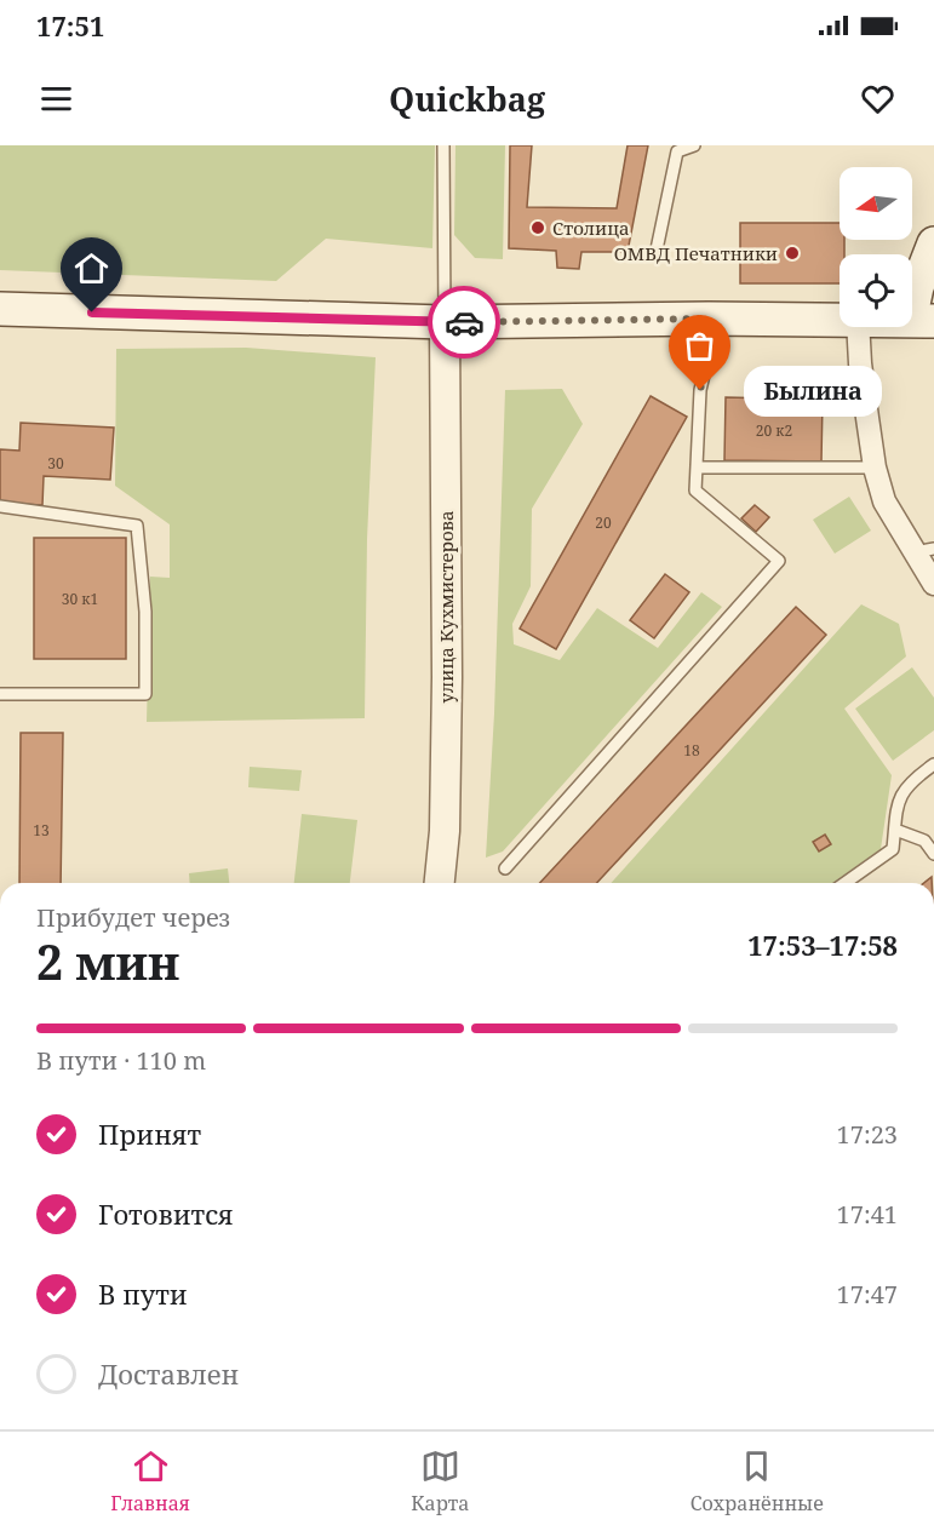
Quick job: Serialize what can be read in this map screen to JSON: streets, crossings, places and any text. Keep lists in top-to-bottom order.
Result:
{
  "streets": {
    "street": ["улица Кухмистерова"]
  },
  "places": ["Столица", "ОМВД Печатники", "Былина"],
  "house_numbers": [
    "20 к2",
    "30",
    "20",
    "30 к1",
    "18",
    "13"
  ],
  "north": "left",
  "page": {
    "status": "17:51",
    "header": "Quickbag",
    "bubble": "Былина",
    "heading": ["2 мин", "Прибудет через", "17:53–17:58"],
    "bar": "В пути · 110 m",
    "list": [
      ["Принят", "17:23"],
      ["Готовится", "17:41"],
      ["В пути", "17:47"],
      "Доставлен"
    ],
    "tabs": ["Главная", "Карта", "Сохранённые"]
  }
}
